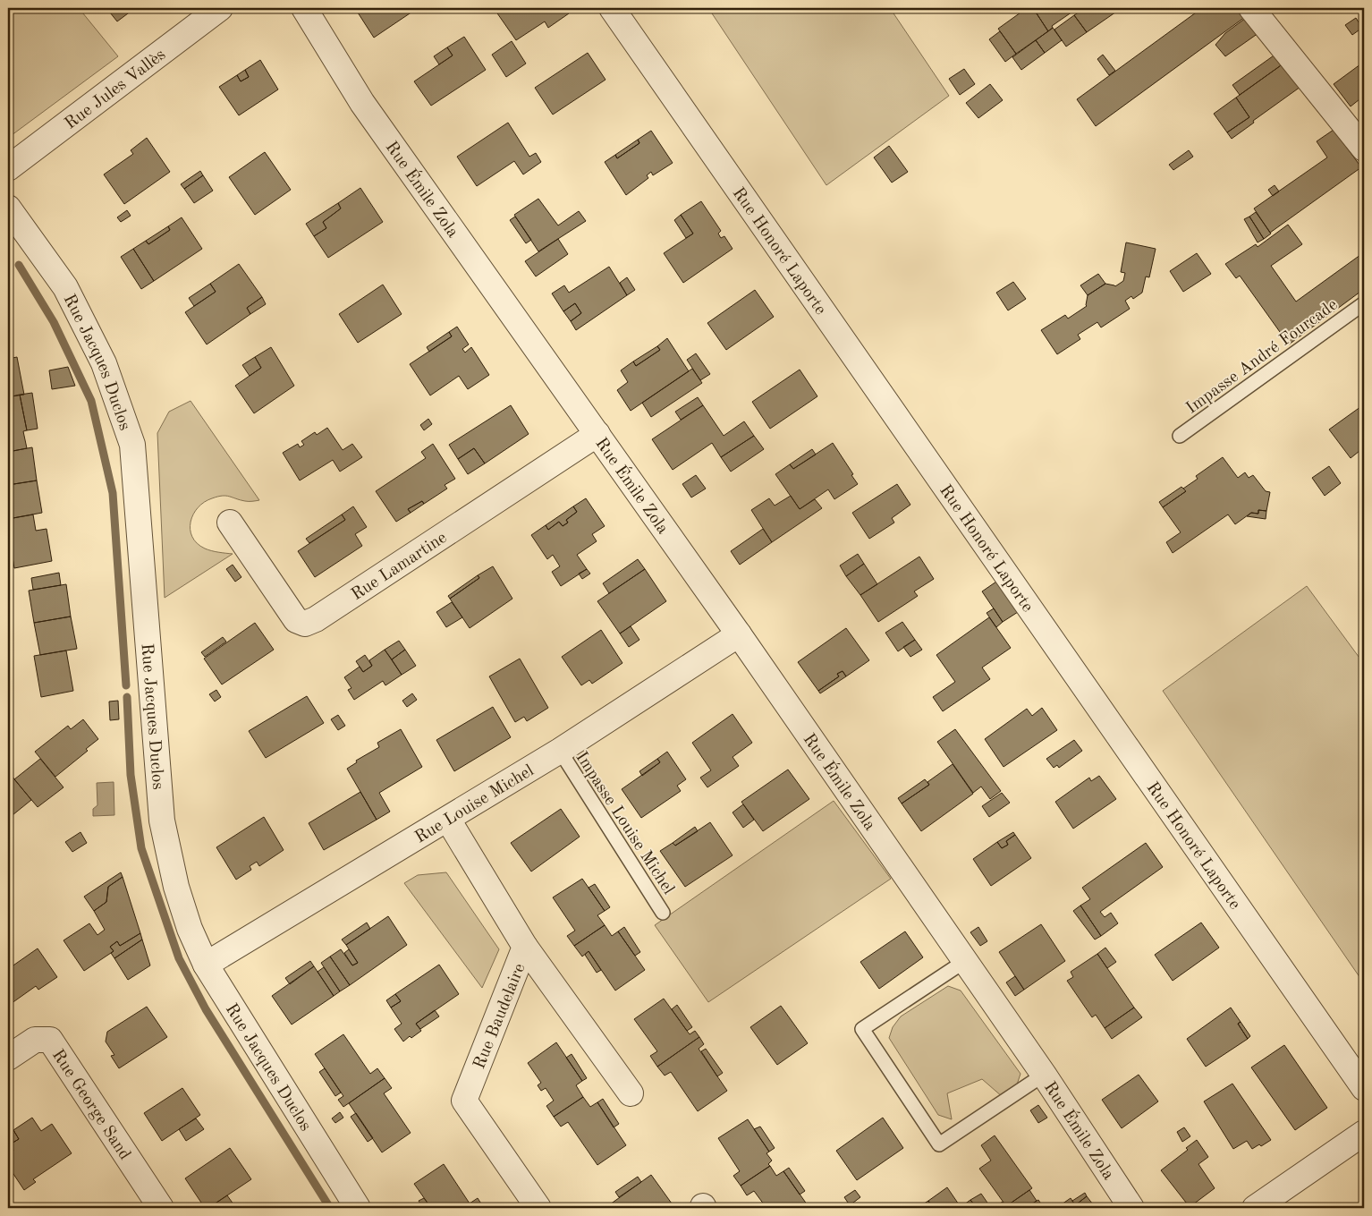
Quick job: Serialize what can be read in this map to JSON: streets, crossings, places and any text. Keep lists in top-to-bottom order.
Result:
{
  "streets": {
    "street": [
      "Rue Jules Vallès",
      "Rue Émile Zola",
      "Rue Honoré Laporte",
      "Rue Jacques Duclos",
      "Rue Lamartine",
      "Rue Louise Michel",
      "Rue Baudelaire",
      "Rue George Sand"
    ],
    "lane": ["Impasse André Fourcade", "Impasse Louise Michel"]
  },
  "crossings": [
    ["Rue Émile Zola", "Rue Lamartine"],
    ["Rue Émile Zola", "Rue Louise Michel"],
    ["Rue Jacques Duclos", "Rue Louise Michel"],
    ["Rue Louise Michel", "Impasse Louise Michel"],
    ["Rue Louise Michel", "Rue Baudelaire"]
  ]
}
